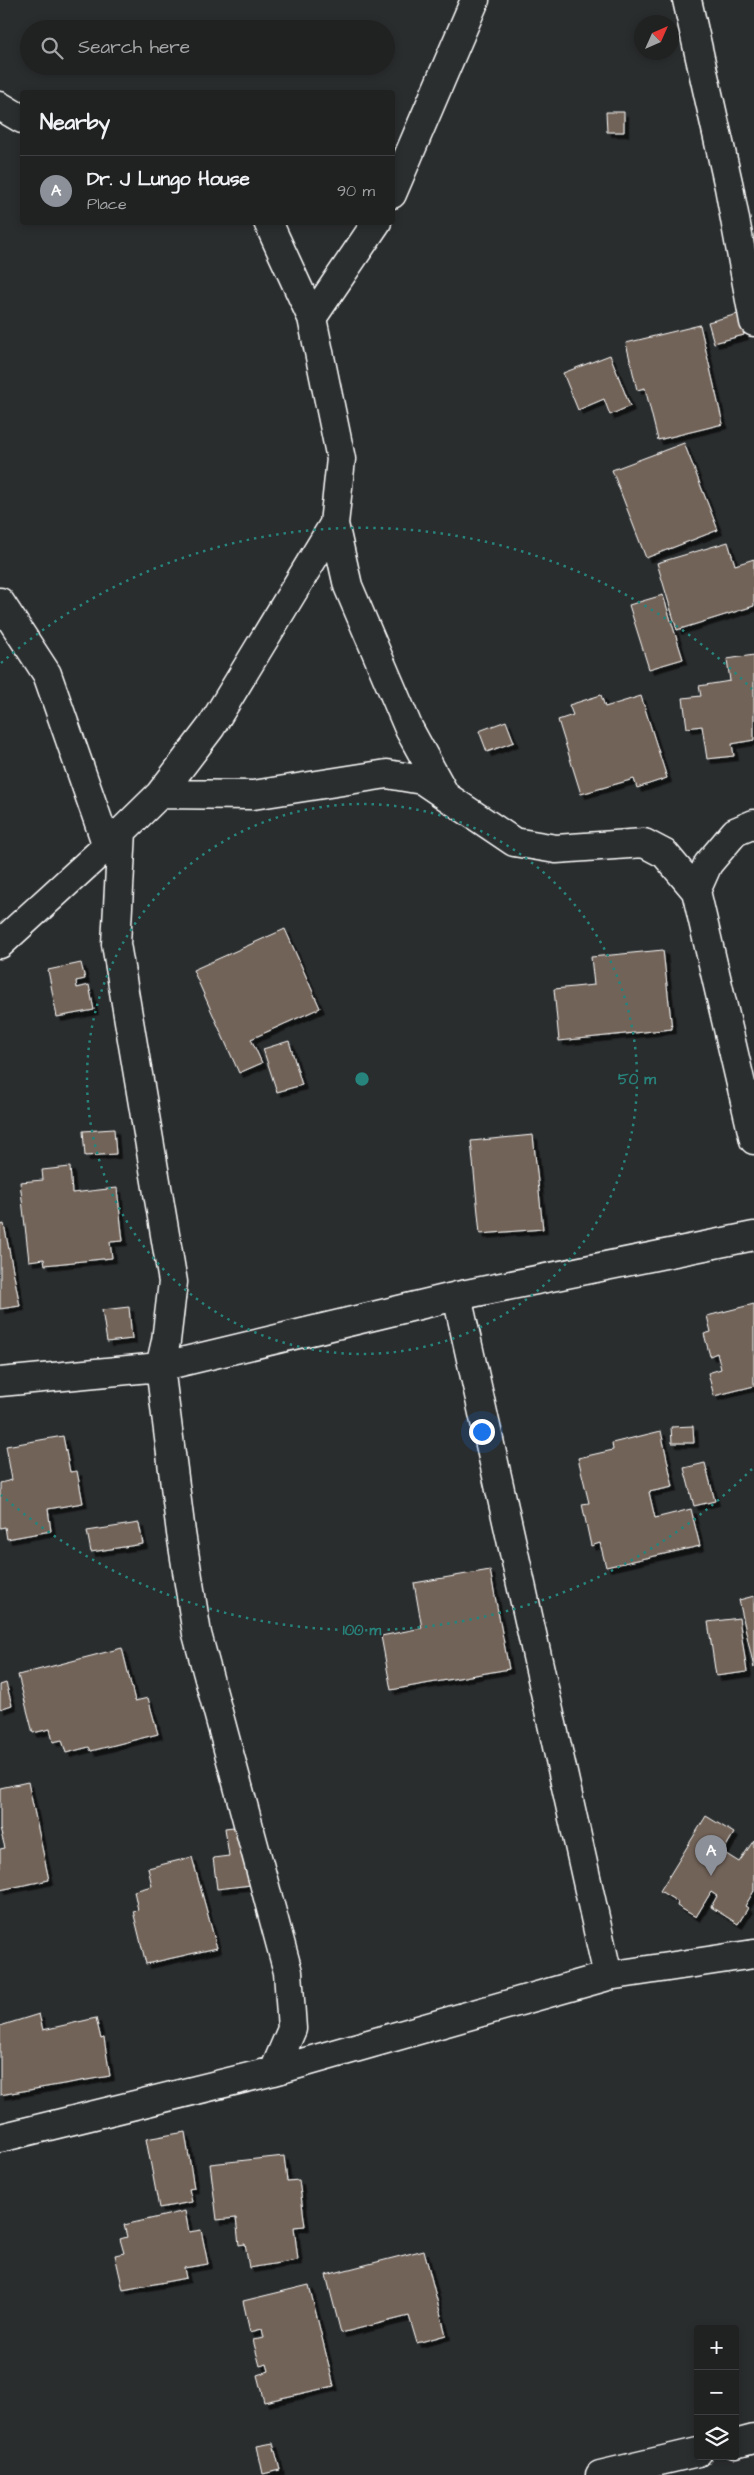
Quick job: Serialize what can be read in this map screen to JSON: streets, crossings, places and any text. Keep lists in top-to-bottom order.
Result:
{
  "north": "top right",
  "page": {
    "search": "Search here",
    "heading": "Nearby",
    "list": [
      {
        "mark": "A",
        "name": "Dr. J Lungo House",
        "note": "Place",
        "value": "90 m"
      }
    ],
    "pins": "A",
    "map_buttons": ["+", "−"]
  },
  "rings": ["50 m", "100 m"]
}
